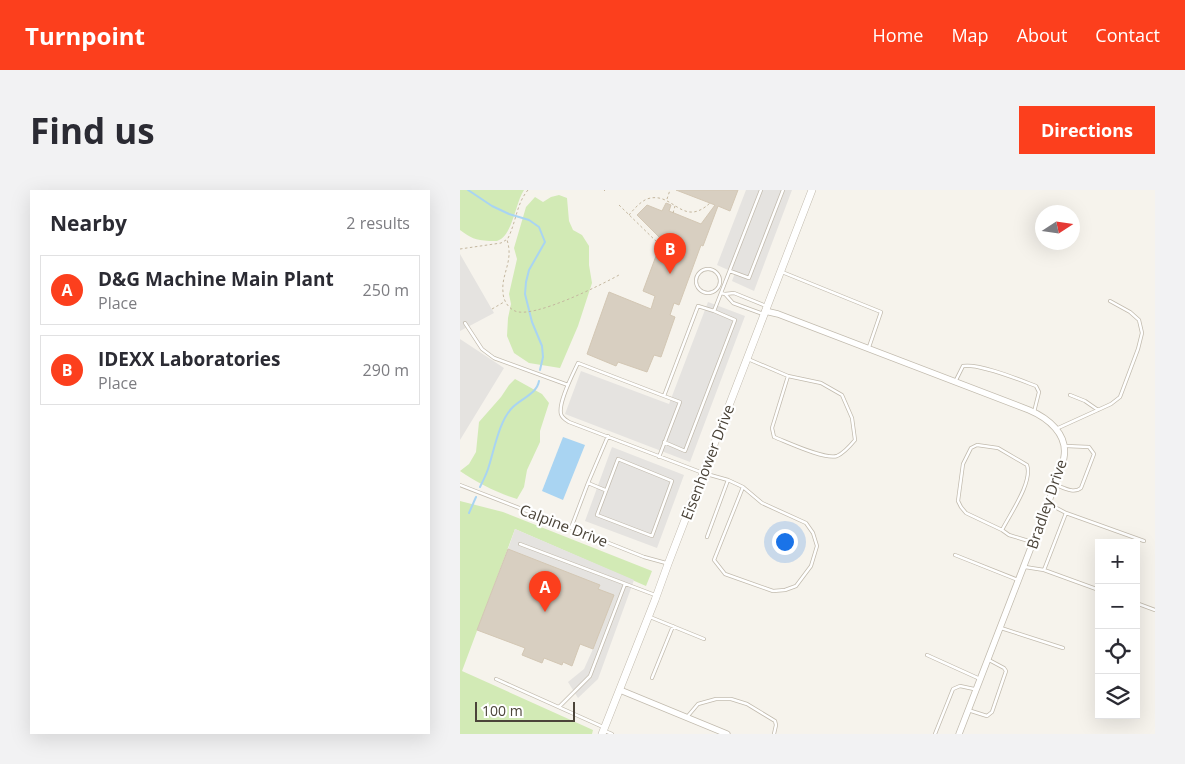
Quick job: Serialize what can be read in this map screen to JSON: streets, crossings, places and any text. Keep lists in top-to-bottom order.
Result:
{
  "streets": {
    "street": ["Eisenhower Drive", "Bradley Drive"],
    "lane": ["Calpine Drive"]
  },
  "crossings": [
    ["Eisenhower Drive", "Bradley Drive"],
    ["Eisenhower Drive", "Calpine Drive"]
  ],
  "scale_bar": "100 m",
  "north": "right",
  "page": {
    "header": "Turnpoint",
    "nav": [
      "Home",
      "Map",
      "About",
      "Contact"
    ],
    "buttons": "Directions",
    "title": "Find us",
    "heading": ["Nearby", "2 results"],
    "pins": ["B", "A"],
    "list": [
      {
        "mark": "A",
        "name": "D&G Machine Main Plant",
        "note": "Place",
        "value": "250 m"
      },
      {
        "mark": "B",
        "name": "IDEXX Laboratories",
        "note": "Place",
        "value": "290 m"
      }
    ],
    "map_buttons": ["+", "−"],
    "scale": "100 m"
  }
}
